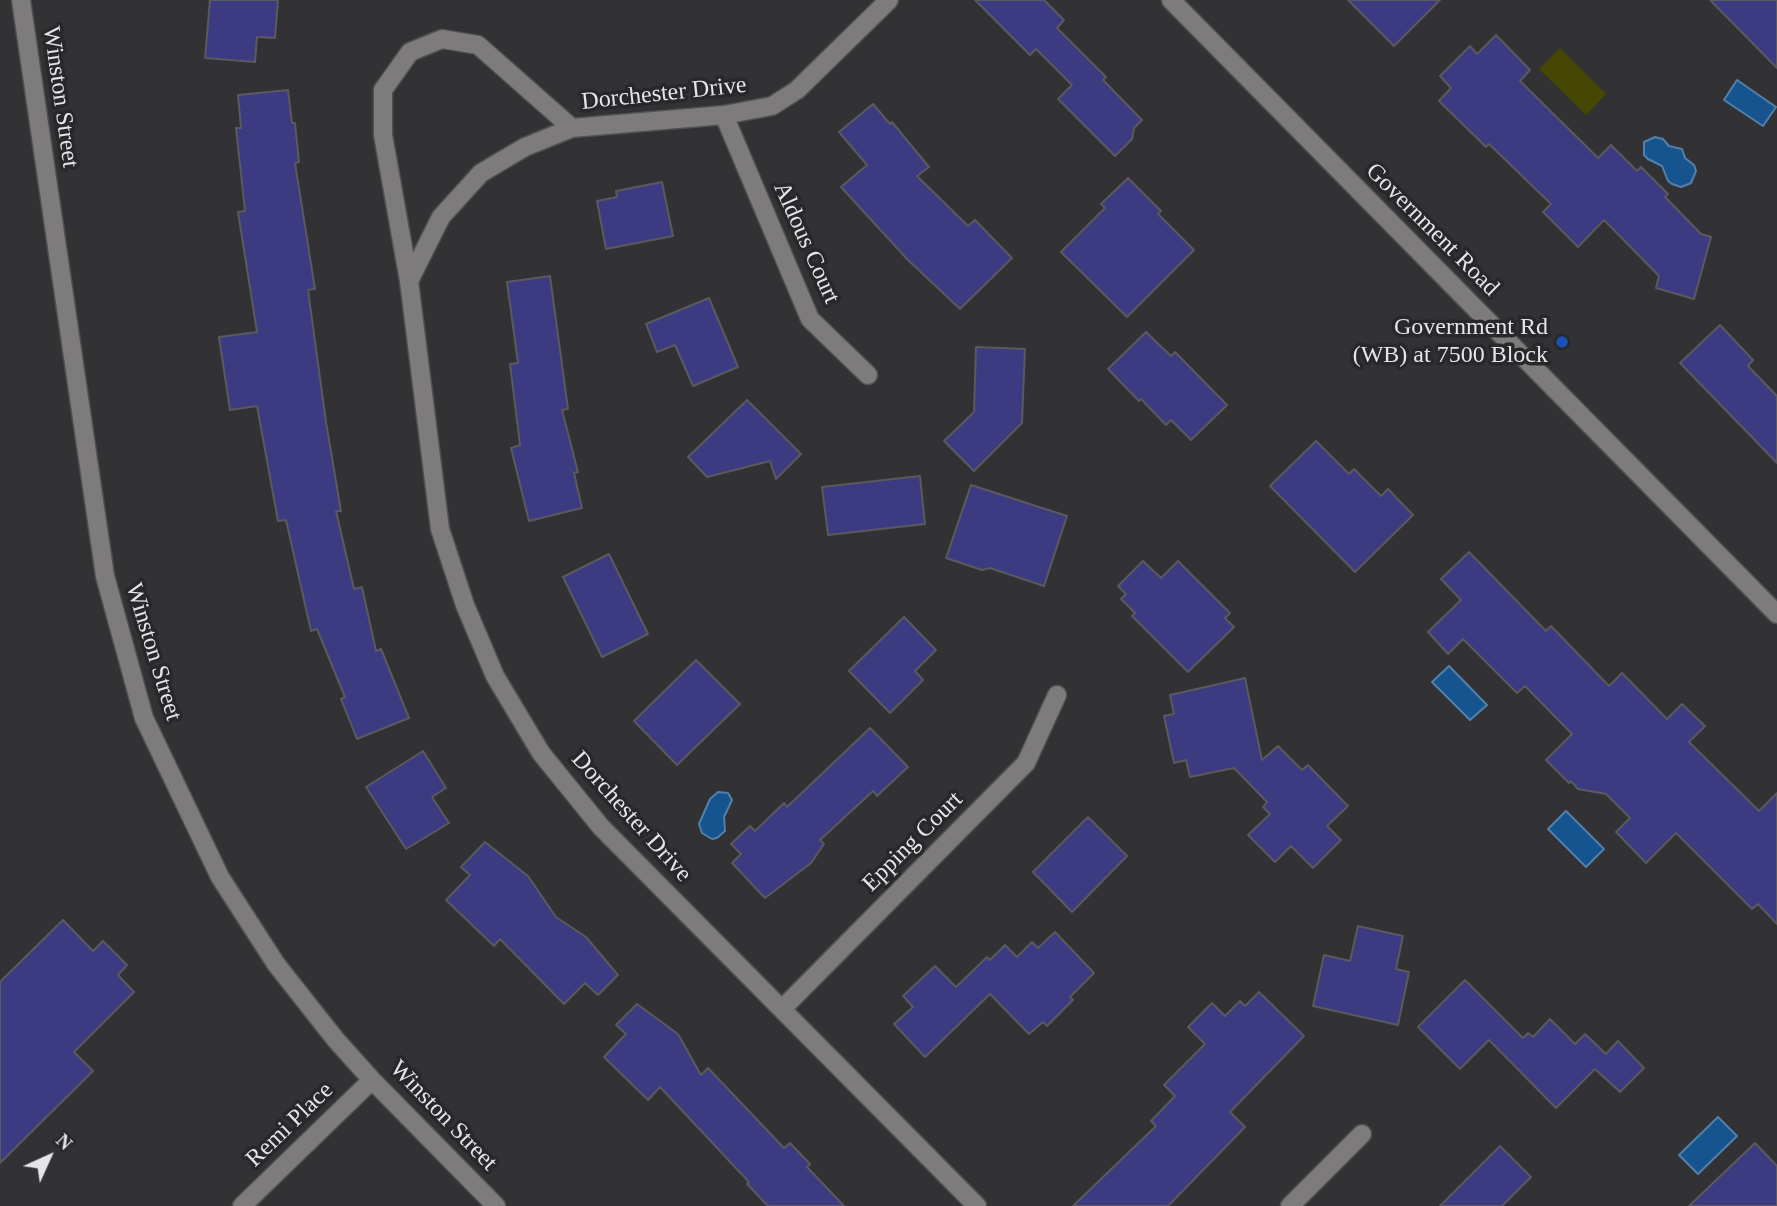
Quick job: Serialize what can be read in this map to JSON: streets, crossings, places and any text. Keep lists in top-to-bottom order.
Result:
{
  "streets": {
    "street": [
      "Dorchester Drive",
      "Winston Street",
      "Government Road",
      "Aldous Court",
      "Epping Court",
      "Remi Place"
    ]
  },
  "crossings": [
    ["Dorchester Drive", "Aldous Court"],
    ["Dorchester Drive", "Epping Court"],
    ["Winston Street", "Remi Place"]
  ],
  "places": ["Government Rd (WB) at 7500 Block"],
  "north": "top right"
}
